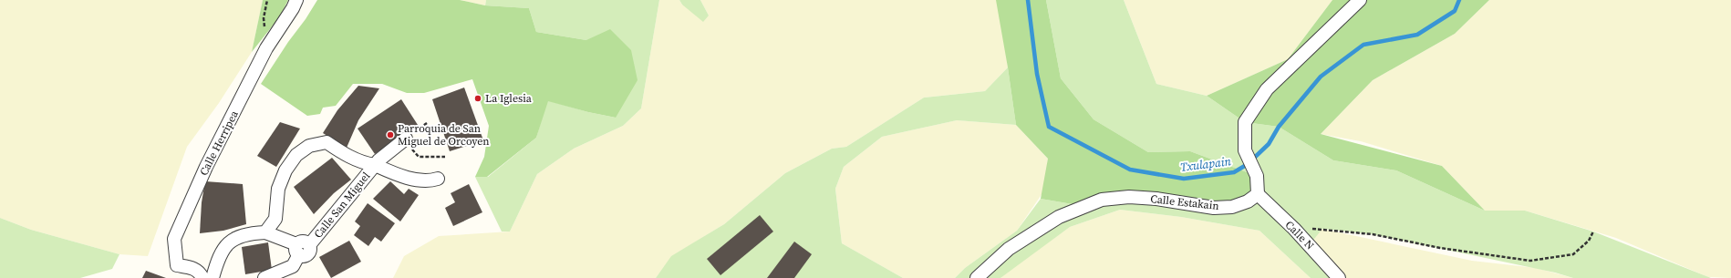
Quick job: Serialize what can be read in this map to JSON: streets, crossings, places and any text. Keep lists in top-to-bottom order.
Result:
{
  "streets": {
    "street": [
      "Calle Herripea",
      "Calle Estakain",
      "Calle San Miguel",
      "Calle N"
    ]
  },
  "crossings": [
    ["Calle Estakain", "Calle N"]
  ],
  "water": ["Txulapain"],
  "places": ["La Iglesia", "Parroquia de San Miguel de Orcoyen"]
}
